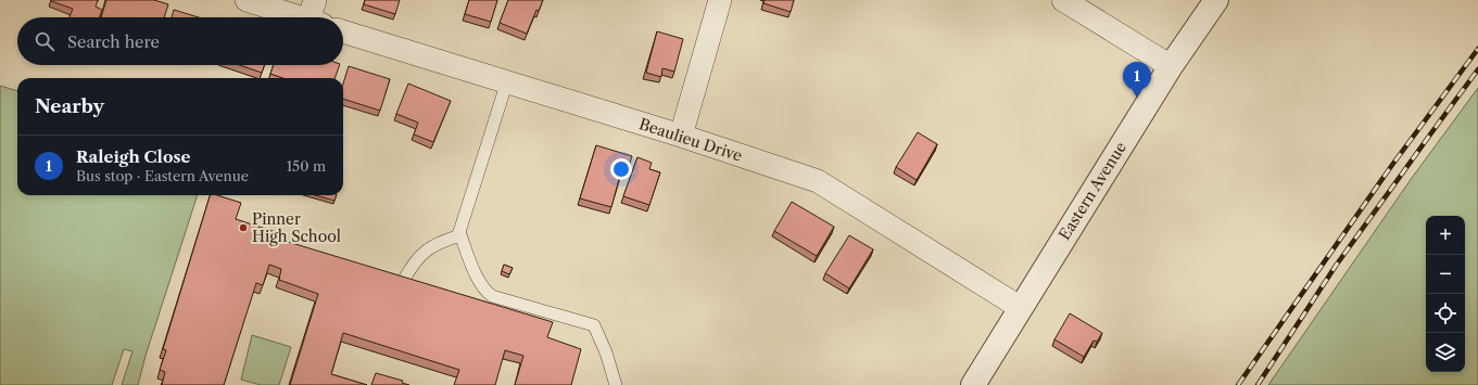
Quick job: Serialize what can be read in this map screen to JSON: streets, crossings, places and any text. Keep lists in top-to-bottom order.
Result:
{
  "streets": {
    "street": ["Beaulieu Drive", "Eastern Avenue"]
  },
  "crossings": [
    ["Beaulieu Drive", "Eastern Avenue"]
  ],
  "places": ["Pinner High School"],
  "page": {
    "search": "Search here",
    "pins": "1",
    "heading": "Nearby",
    "list": [
      {
        "mark": "1",
        "name": "Raleigh Close",
        "note": "Bus stop · Eastern Avenue",
        "value": "150 m"
      }
    ],
    "map_buttons": ["+", "−"]
  }
}
